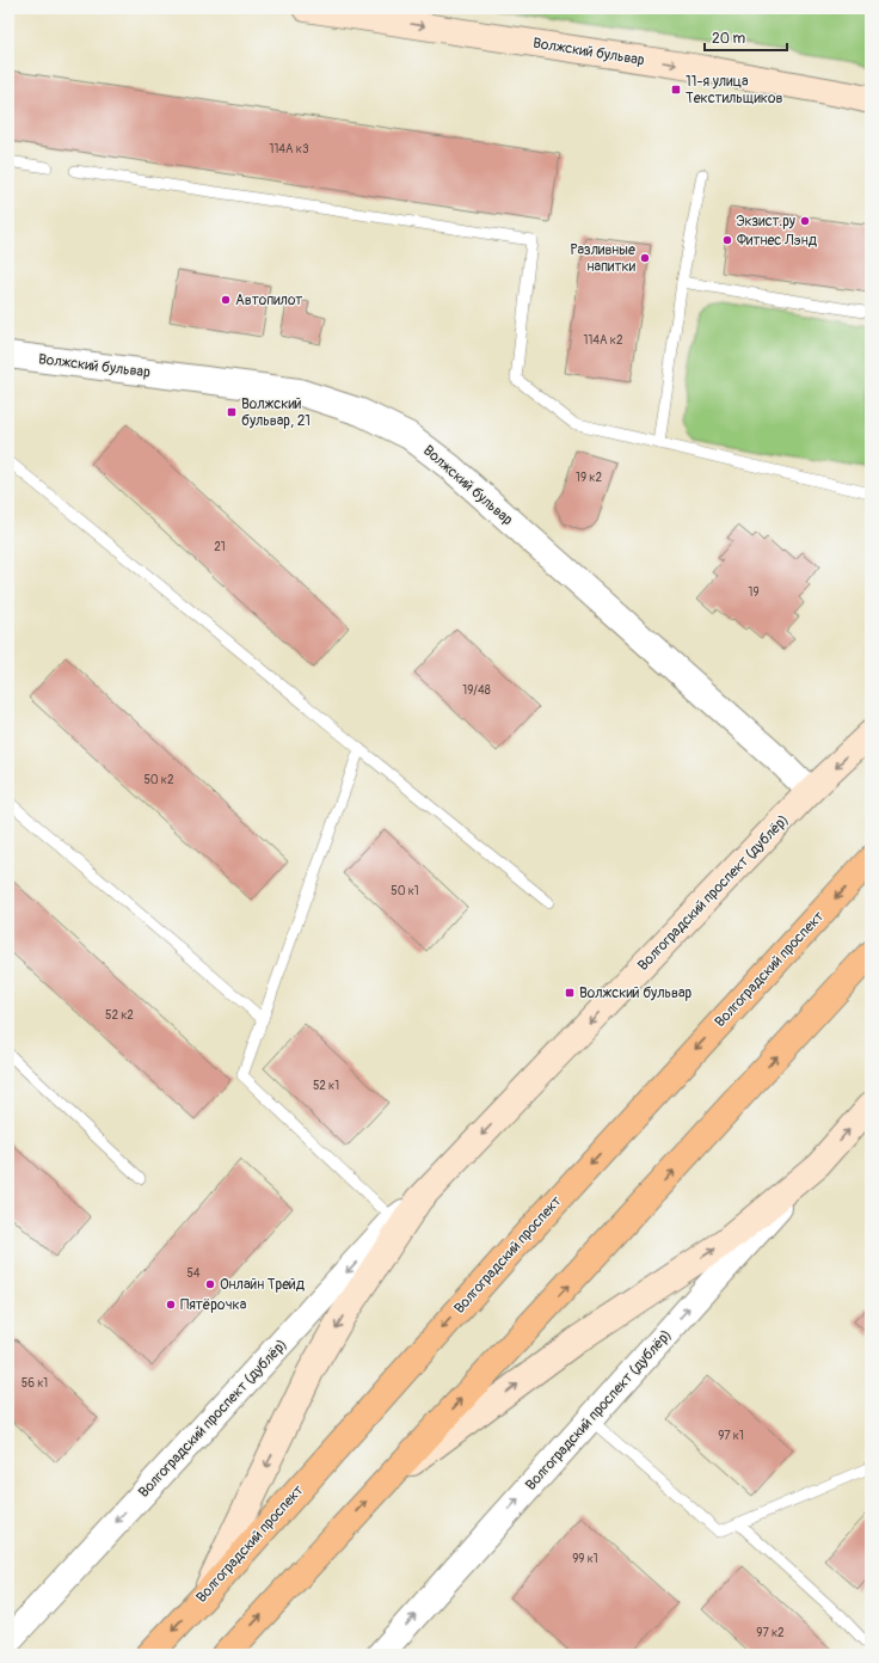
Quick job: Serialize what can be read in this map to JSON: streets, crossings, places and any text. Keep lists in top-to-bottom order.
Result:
{
  "streets": {
    "main road": ["Волжский бульвар", "Волгоградский проспект (дублёр)", "Волгоградский проспект"]
  },
  "crossings": [
    ["Волжский бульвар", "Волгоградский проспект (дублёр)"],
    ["Волгоградский проспект (дублёр)", "Волгоградский проспект"]
  ],
  "one_way": ["Волжский бульвар"],
  "places": {
    "transit": ["11-я улица Текстильщиков", "Волжский бульвар, 21", "Волжский бульвар"],
    "other": [
      "Экзист.ру",
      "Фитнес Лэнд",
      "Разливные напитки",
      "Автопилот",
      "Онлайн Трейд",
      "Пятёрочка"
    ]
  },
  "house_numbers": [
    "114А к3",
    "114А к2",
    "19 к2",
    "21",
    "19",
    "19/48",
    "50 к2",
    "50 к1",
    "52 к2",
    "52 к1",
    "54",
    "56 к1",
    "97 к1",
    "99 к1",
    "97 к2"
  ],
  "scale_bar": "20 m"
}
